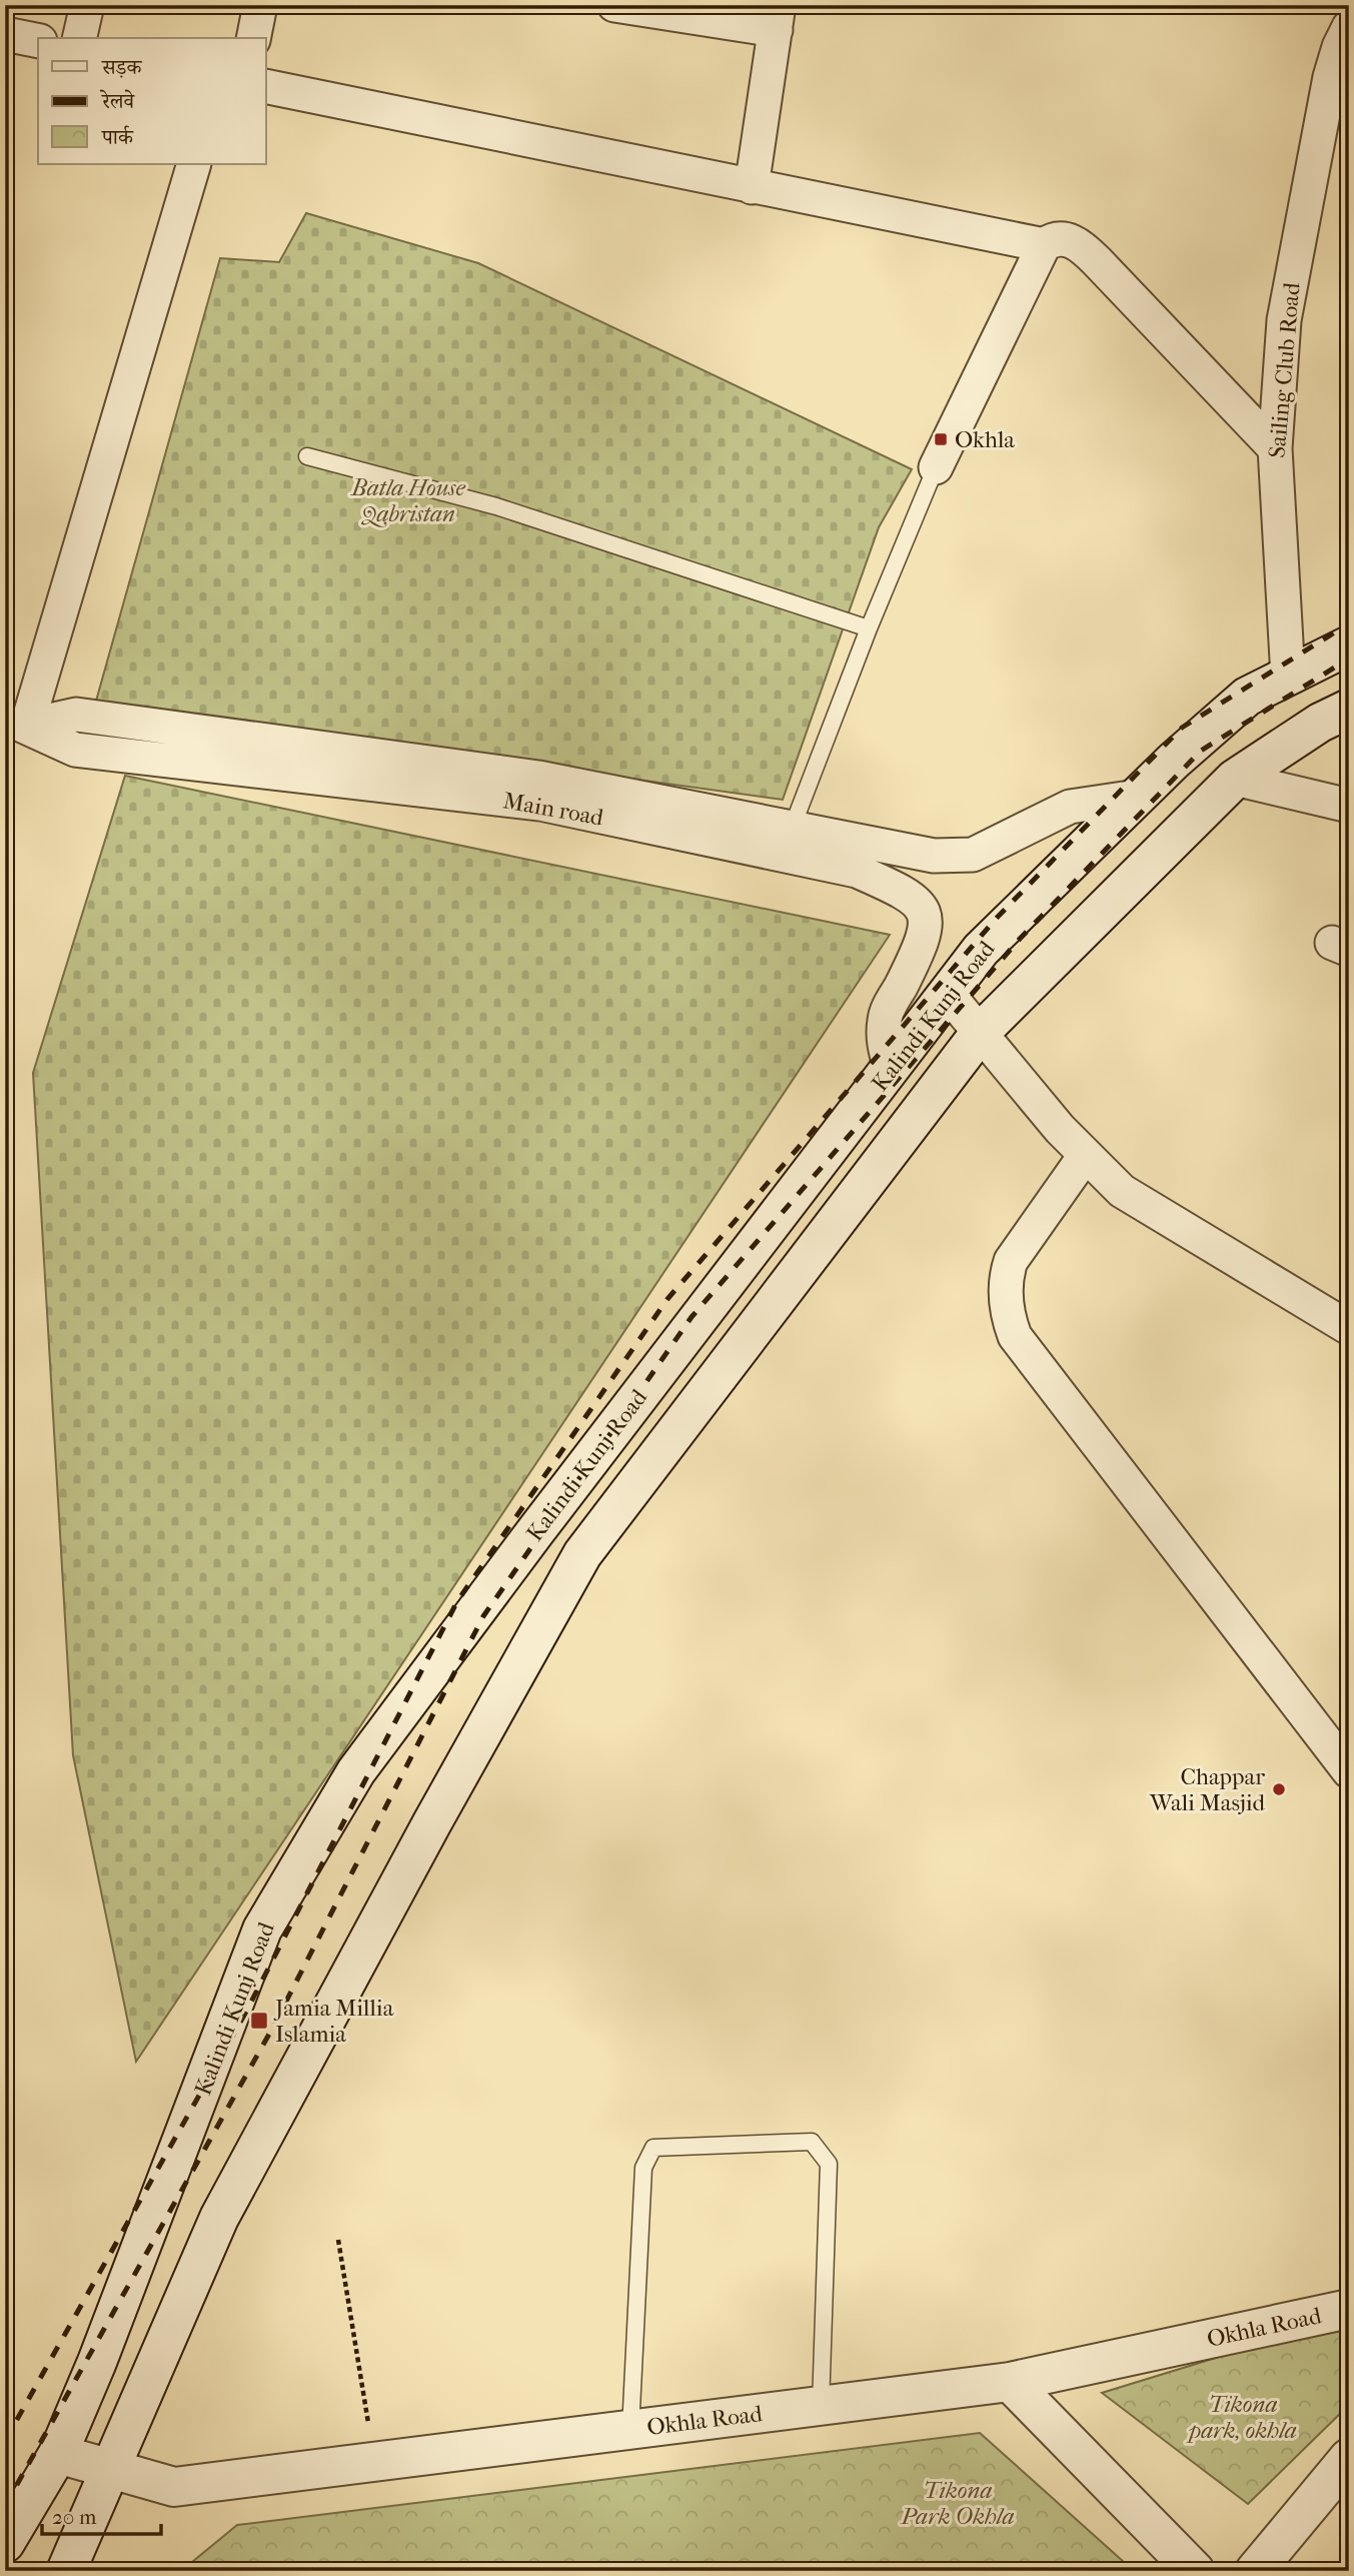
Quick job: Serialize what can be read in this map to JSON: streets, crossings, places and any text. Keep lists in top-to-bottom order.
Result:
{
  "streets": {
    "main road": ["Kalindi Kunj Road", "Okhla Road"],
    "street": ["Sailing Club Road", "Main road"]
  },
  "crossings": [
    ["Sailing Club Road", "Kalindi Kunj Road"],
    ["Main road", "Kalindi Kunj Road"],
    ["Kalindi Kunj Road", "Okhla Road"]
  ],
  "parks": ["Batla House Qabristan", "Tikona park, okhla", "Tikona Park Okhla"],
  "places": {
    "transit": ["Okhla", "Jamia Millia Islamia"],
    "other": ["Chappar Wali Masjid"]
  },
  "legend": ["सड़क", "रेलवे", "पार्क"],
  "scale_bar": "20 m"
}
